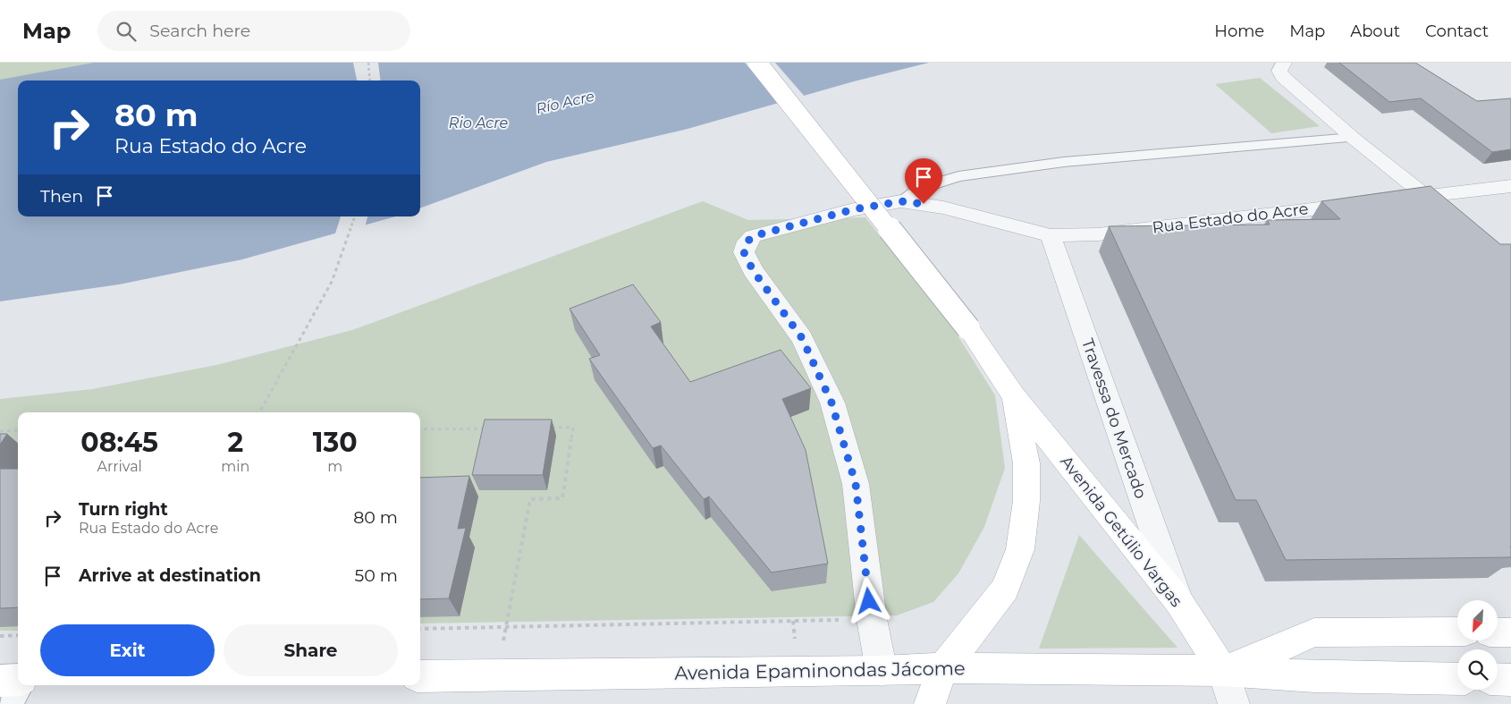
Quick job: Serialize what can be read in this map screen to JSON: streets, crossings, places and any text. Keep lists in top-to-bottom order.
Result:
{
  "streets": {
    "main road": ["Avenida Getúlio Vargas", "Avenida Epaminondas Jácome"],
    "street": ["Rua Estado do Acre", "Travessa do Mercado"]
  },
  "crossings": [
    ["Rua Estado do Acre", "Travessa do Mercado"],
    ["Rua Estado do Acre", "Avenida Epaminondas Jácome"],
    ["Travessa do Mercado", "Avenida Getúlio Vargas"],
    ["Avenida Getúlio Vargas", "Avenida Epaminondas Jácome"]
  ],
  "water": ["Río Acre", "Rio Acre"],
  "north": "bottom left",
  "page": {
    "header": "Map",
    "search": "Search here",
    "nav": [
      "Home",
      "Map",
      "About",
      "Contact"
    ],
    "turn": ["80 m", "Rua Estado do Acre"],
    "then": "Then",
    "eta": [
      "08:45",
      "Arrival",
      "2",
      "min",
      "130",
      "m"
    ],
    "list": [
      {
        "name": "Turn right",
        "note": "Rua Estado do Acre",
        "value": "80 m"
      },
      {
        "name": "Arrive at destination",
        "value": "50 m"
      }
    ],
    "buttons": ["Exit", "Share"]
  }
}
